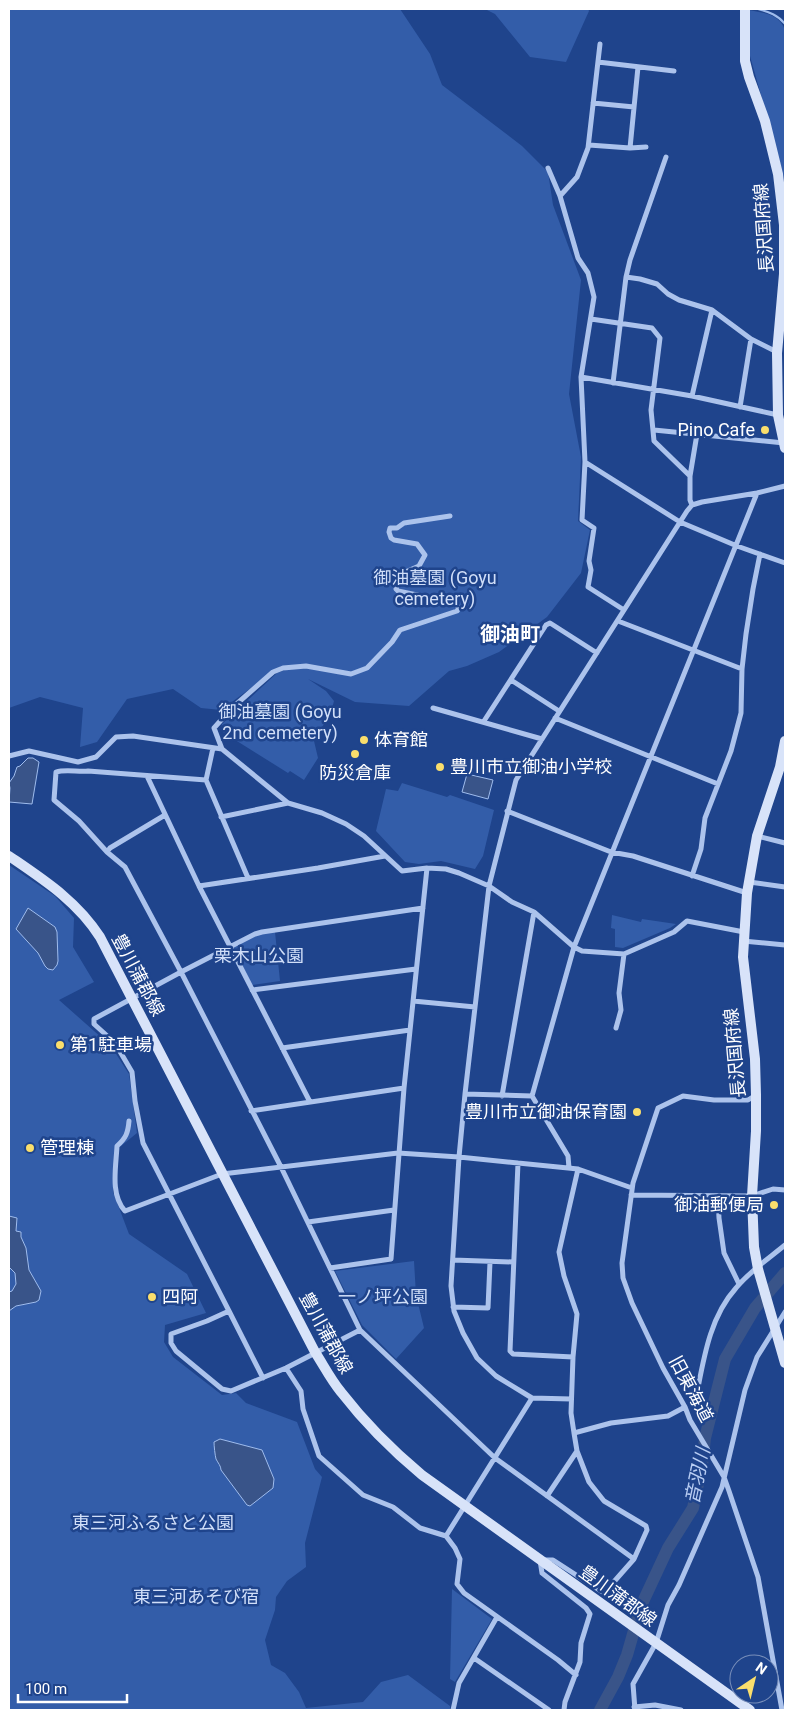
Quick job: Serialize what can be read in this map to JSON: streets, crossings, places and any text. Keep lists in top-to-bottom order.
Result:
{
  "streets": {
    "main road": ["長沢国府線", "豊川蒲郡線"],
    "street": ["旧東海道"]
  },
  "crossings": [
    ["長沢国府線", "旧東海道"]
  ],
  "districts": ["御油町"],
  "water": ["音羽川"],
  "parks": [
    "御油墓園 (Goyu cemetery)",
    "御油墓園 (Goyu 2nd cemetery)",
    "栗木山公園",
    "一ノ坪公園",
    "東三河ふるさと公園",
    "東三河あそび宿"
  ],
  "places": [
    "Pino Cafe",
    "体育館",
    "防災倉庫",
    "豊川市立御油小学校",
    "第1駐車場",
    "豊川市立御油保育園",
    "管理棟",
    "御油郵便局",
    "四阿"
  ],
  "scale_bar": "100 m",
  "north": "top right"
}
